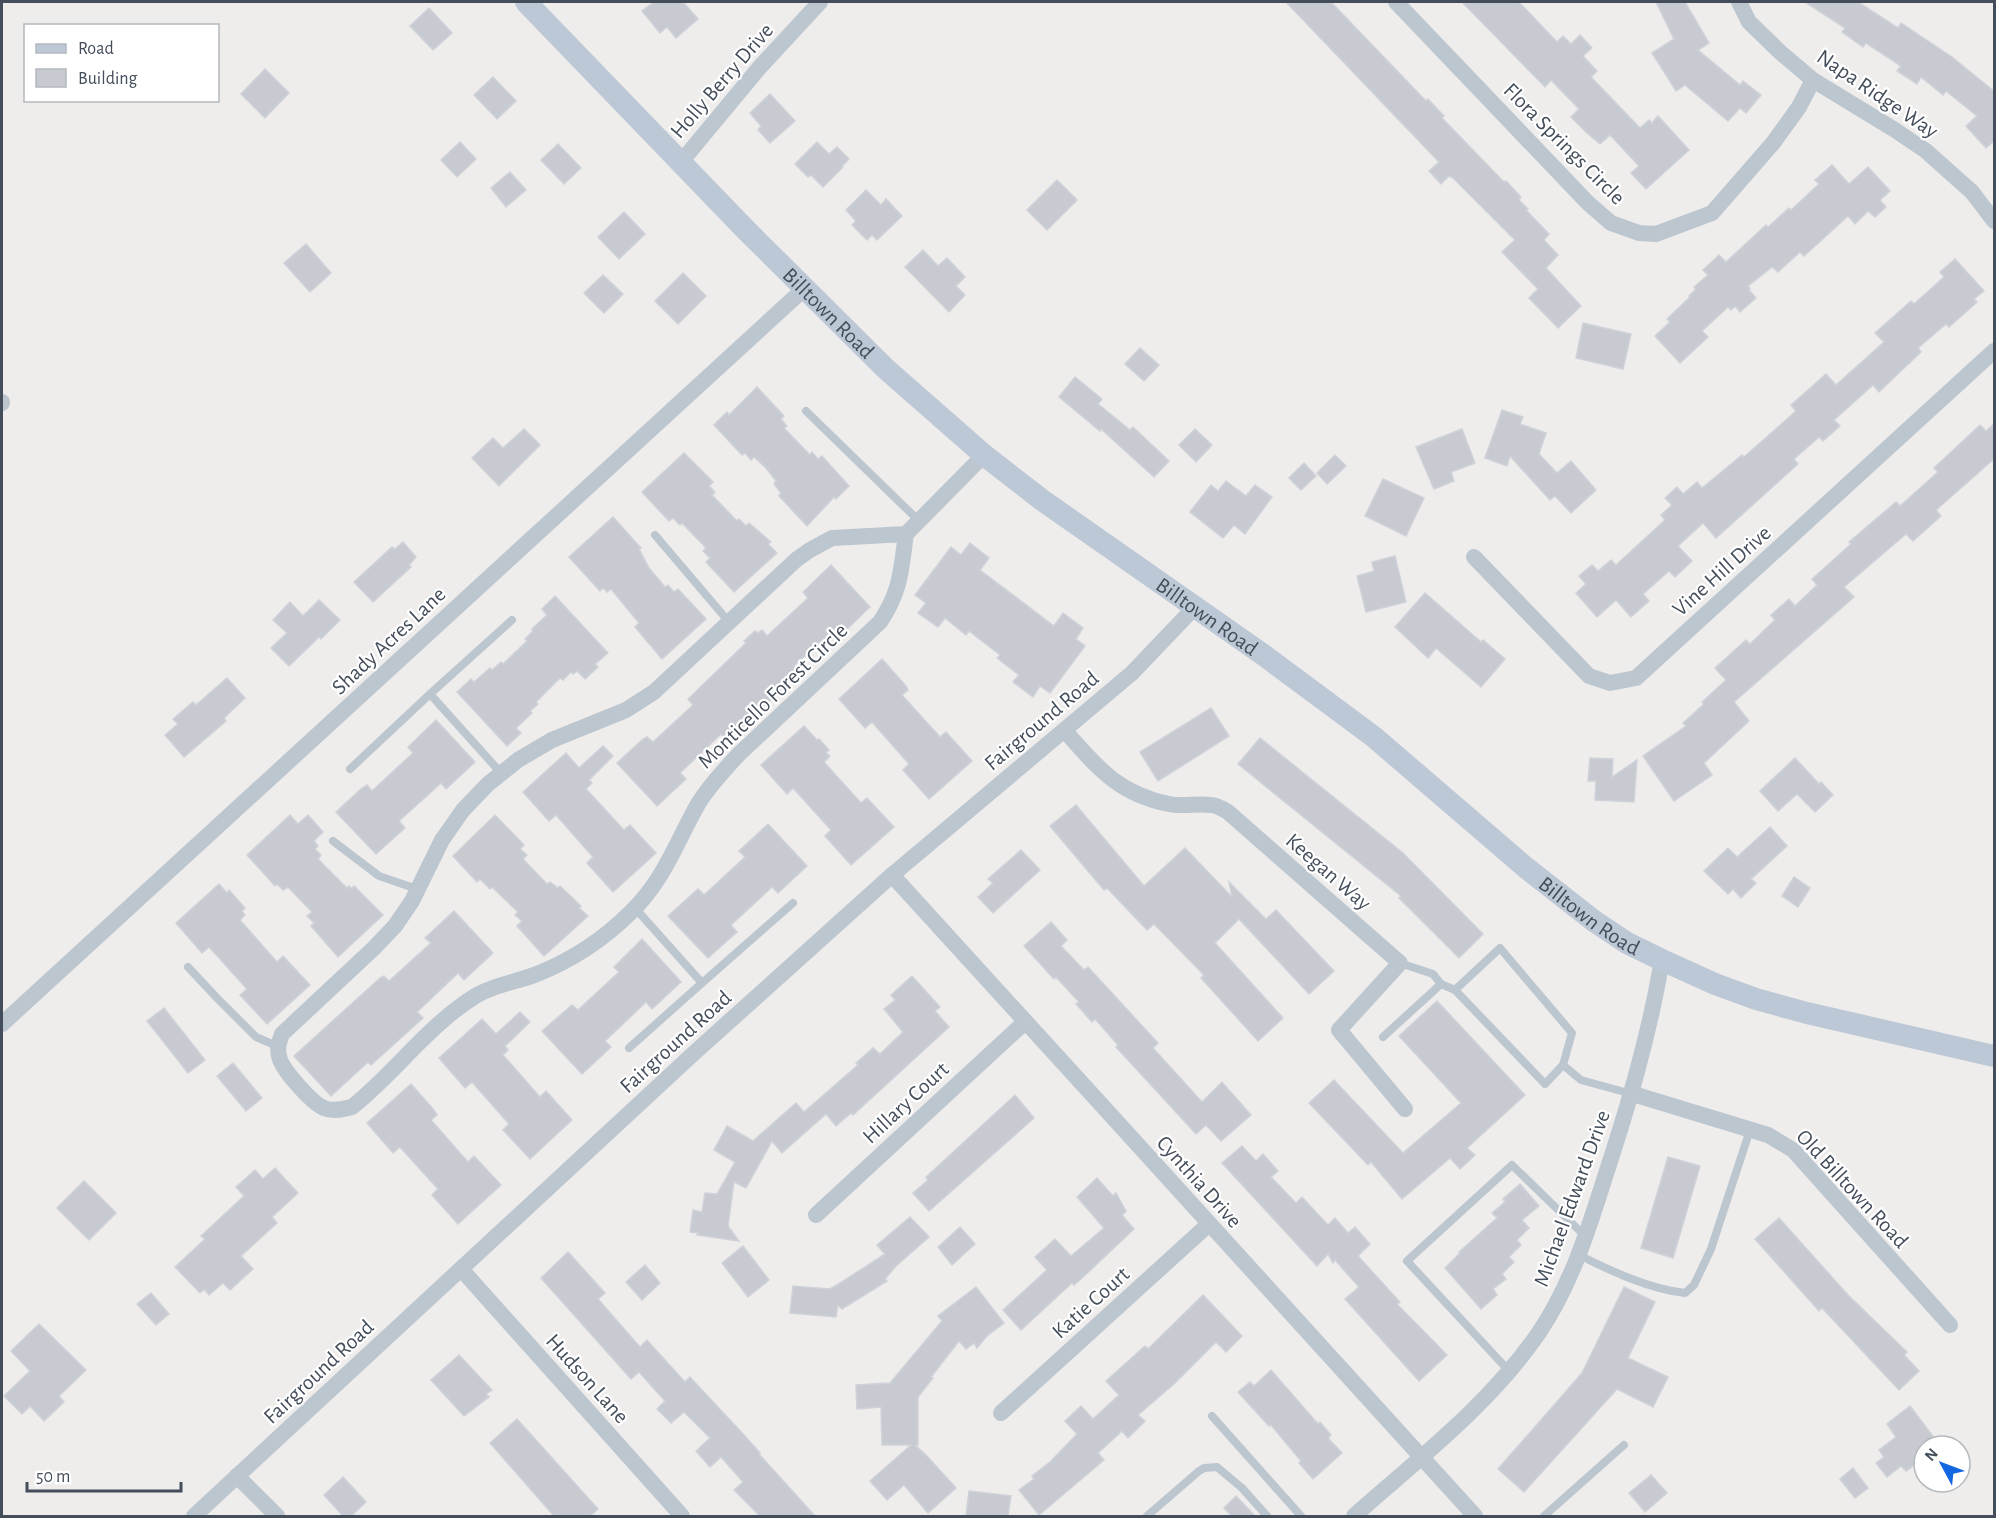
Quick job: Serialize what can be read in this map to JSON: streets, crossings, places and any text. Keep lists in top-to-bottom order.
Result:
{
  "streets": {
    "main road": ["Billtown Road"],
    "street": [
      "Holly Berry Drive",
      "Napa Ridge Way",
      "Flora Springs Circle",
      "Vine Hill Drive",
      "Shady Acres Lane",
      "Monticello Forest Circle",
      "Fairground Road",
      "Keegan Way",
      "Hillary Court",
      "Cynthia Drive",
      "Old Billtown Road",
      "Michael Edward Drive",
      "Katie Court",
      "Hudson Lane"
    ]
  },
  "crossings": [
    ["Holly Berry Drive", "Billtown Road"],
    ["Napa Ridge Way", "Flora Springs Circle"],
    ["Billtown Road", "Shady Acres Lane"],
    ["Billtown Road", "Fairground Road"],
    ["Billtown Road", "Michael Edward Drive"],
    ["Fairground Road", "Keegan Way"],
    ["Fairground Road", "Cynthia Drive"],
    ["Fairground Road", "Hudson Lane"],
    ["Hillary Court", "Cynthia Drive"],
    ["Cynthia Drive", "Michael Edward Drive"],
    ["Cynthia Drive", "Katie Court"],
    ["Old Billtown Road", "Michael Edward Drive"]
  ],
  "legend": ["Road", "Building"],
  "scale_bar": "50 m",
  "north": "top left"
}
